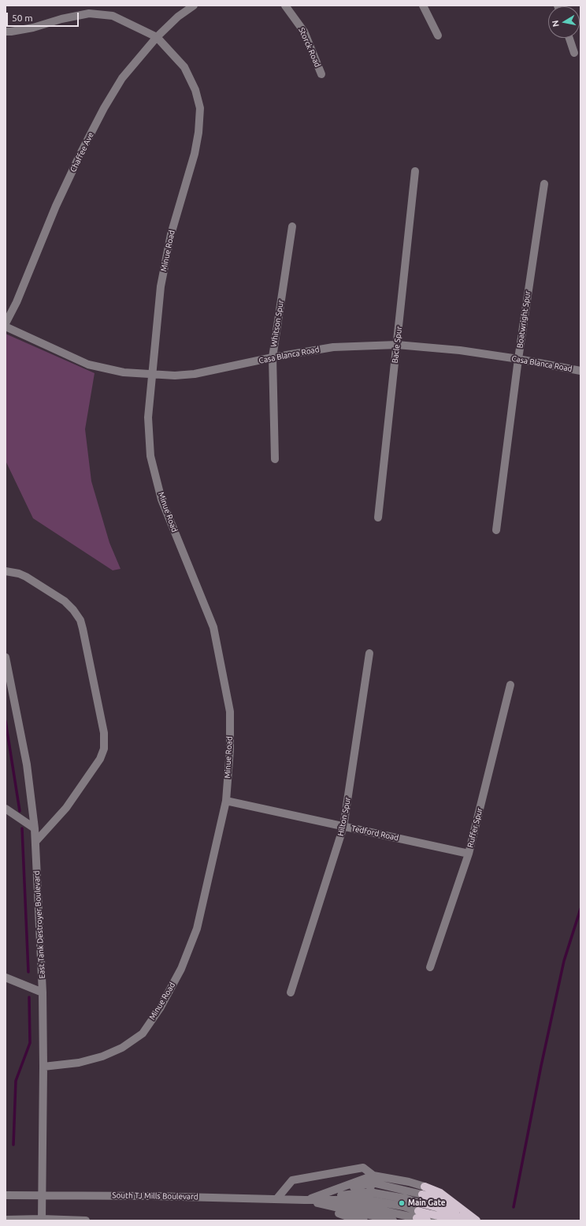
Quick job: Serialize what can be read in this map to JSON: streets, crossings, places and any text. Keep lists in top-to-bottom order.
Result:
{
  "streets": {
    "street": [
      "Storck Road",
      "Chaffee Ave",
      "Minue Road",
      "Boatwright Spur",
      "Whitson Spur",
      "Bacle Spur",
      "Casa Blanca Road",
      "Hilton Spur",
      "Ruffer Spur",
      "Tedford Road",
      "East Tank Destroyer Boulevard",
      "South TJ Mills Boulevard"
    ]
  },
  "crossings": [
    ["Chaffee Ave", "Minue Road"],
    ["Minue Road", "Casa Blanca Road"],
    ["Minue Road", "Tedford Road"],
    ["Minue Road", "East Tank Destroyer Boulevard"],
    ["Boatwright Spur", "Casa Blanca Road"],
    ["Whitson Spur", "Casa Blanca Road"],
    ["Bacle Spur", "Casa Blanca Road"],
    ["Hilton Spur", "Tedford Road"],
    ["Ruffer Spur", "Tedford Road"],
    ["East Tank Destroyer Boulevard", "South TJ Mills Boulevard"]
  ],
  "places": ["Main Gate"],
  "scale_bar": "50 m",
  "north": "left"
}
